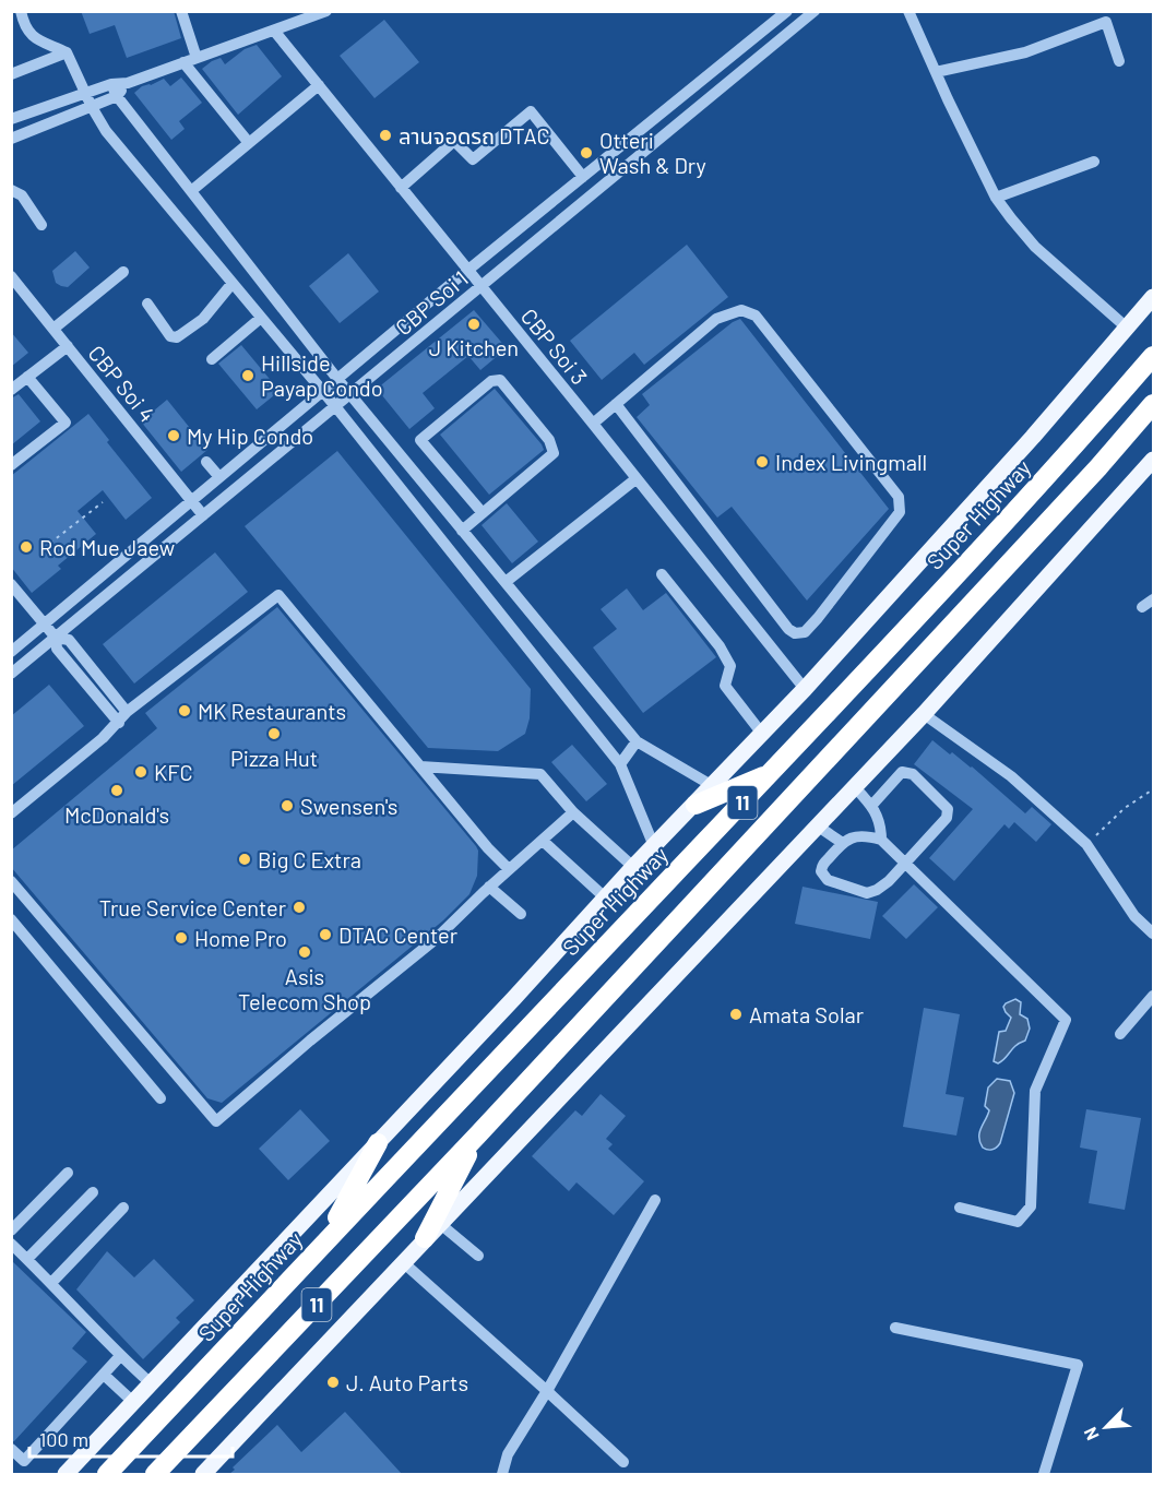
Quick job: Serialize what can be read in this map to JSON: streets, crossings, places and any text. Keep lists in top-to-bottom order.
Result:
{
  "streets": {
    "highway": ["Super Highway", "11"],
    "street": ["CBP Soi 1", "CBP Soi 3", "CBP Soi 4"]
  },
  "crossings": [
    ["CBP Soi 1", "CBP Soi 3"],
    ["CBP Soi 1", "CBP Soi 4"]
  ],
  "places": [
    "ลานจอดรถ DTAC",
    "Otteri Wash & Dry",
    "J Kitchen",
    "Hillside Payap Condo",
    "My Hip Condo",
    "Index Livingmall",
    "Rod Mue Jaew",
    "MK Restaurants",
    "Pizza Hut",
    "KFC",
    "McDonald's",
    "Swensen's",
    "Big C Extra",
    "True Service Center",
    "DTAC Center",
    "Home Pro",
    "Asis Telecom Shop",
    "Amata Solar",
    "J. Auto Parts"
  ],
  "scale_bar": "100 m",
  "north": "bottom left"
}
